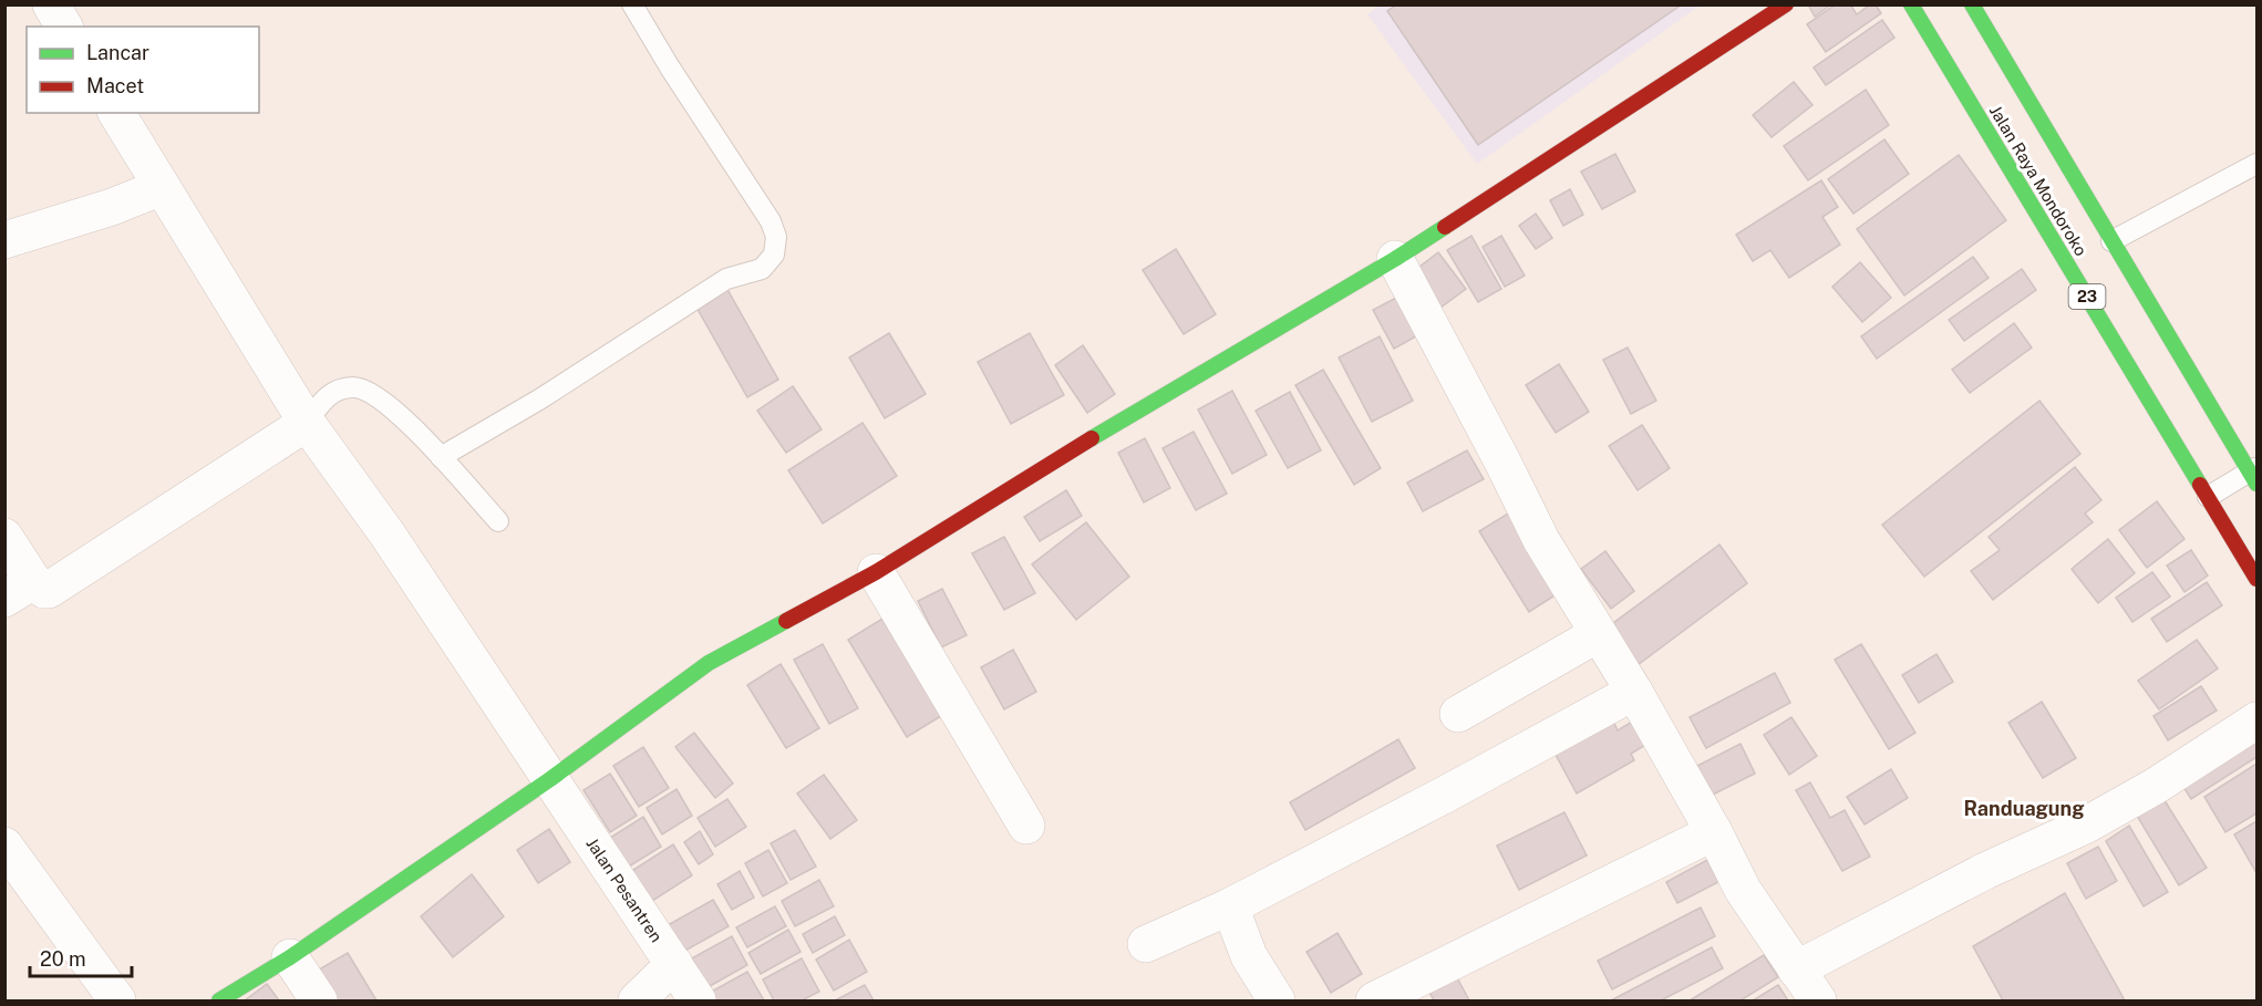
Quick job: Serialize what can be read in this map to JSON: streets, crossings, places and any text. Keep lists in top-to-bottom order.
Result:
{
  "streets": {
    "main road": ["Jalan Raya Mondoroko", "23"],
    "street": ["Jalan Pesantren"]
  },
  "districts": ["Randuagung"],
  "legend": ["Lancar", "Macet"],
  "scale_bar": "20 m"
}
